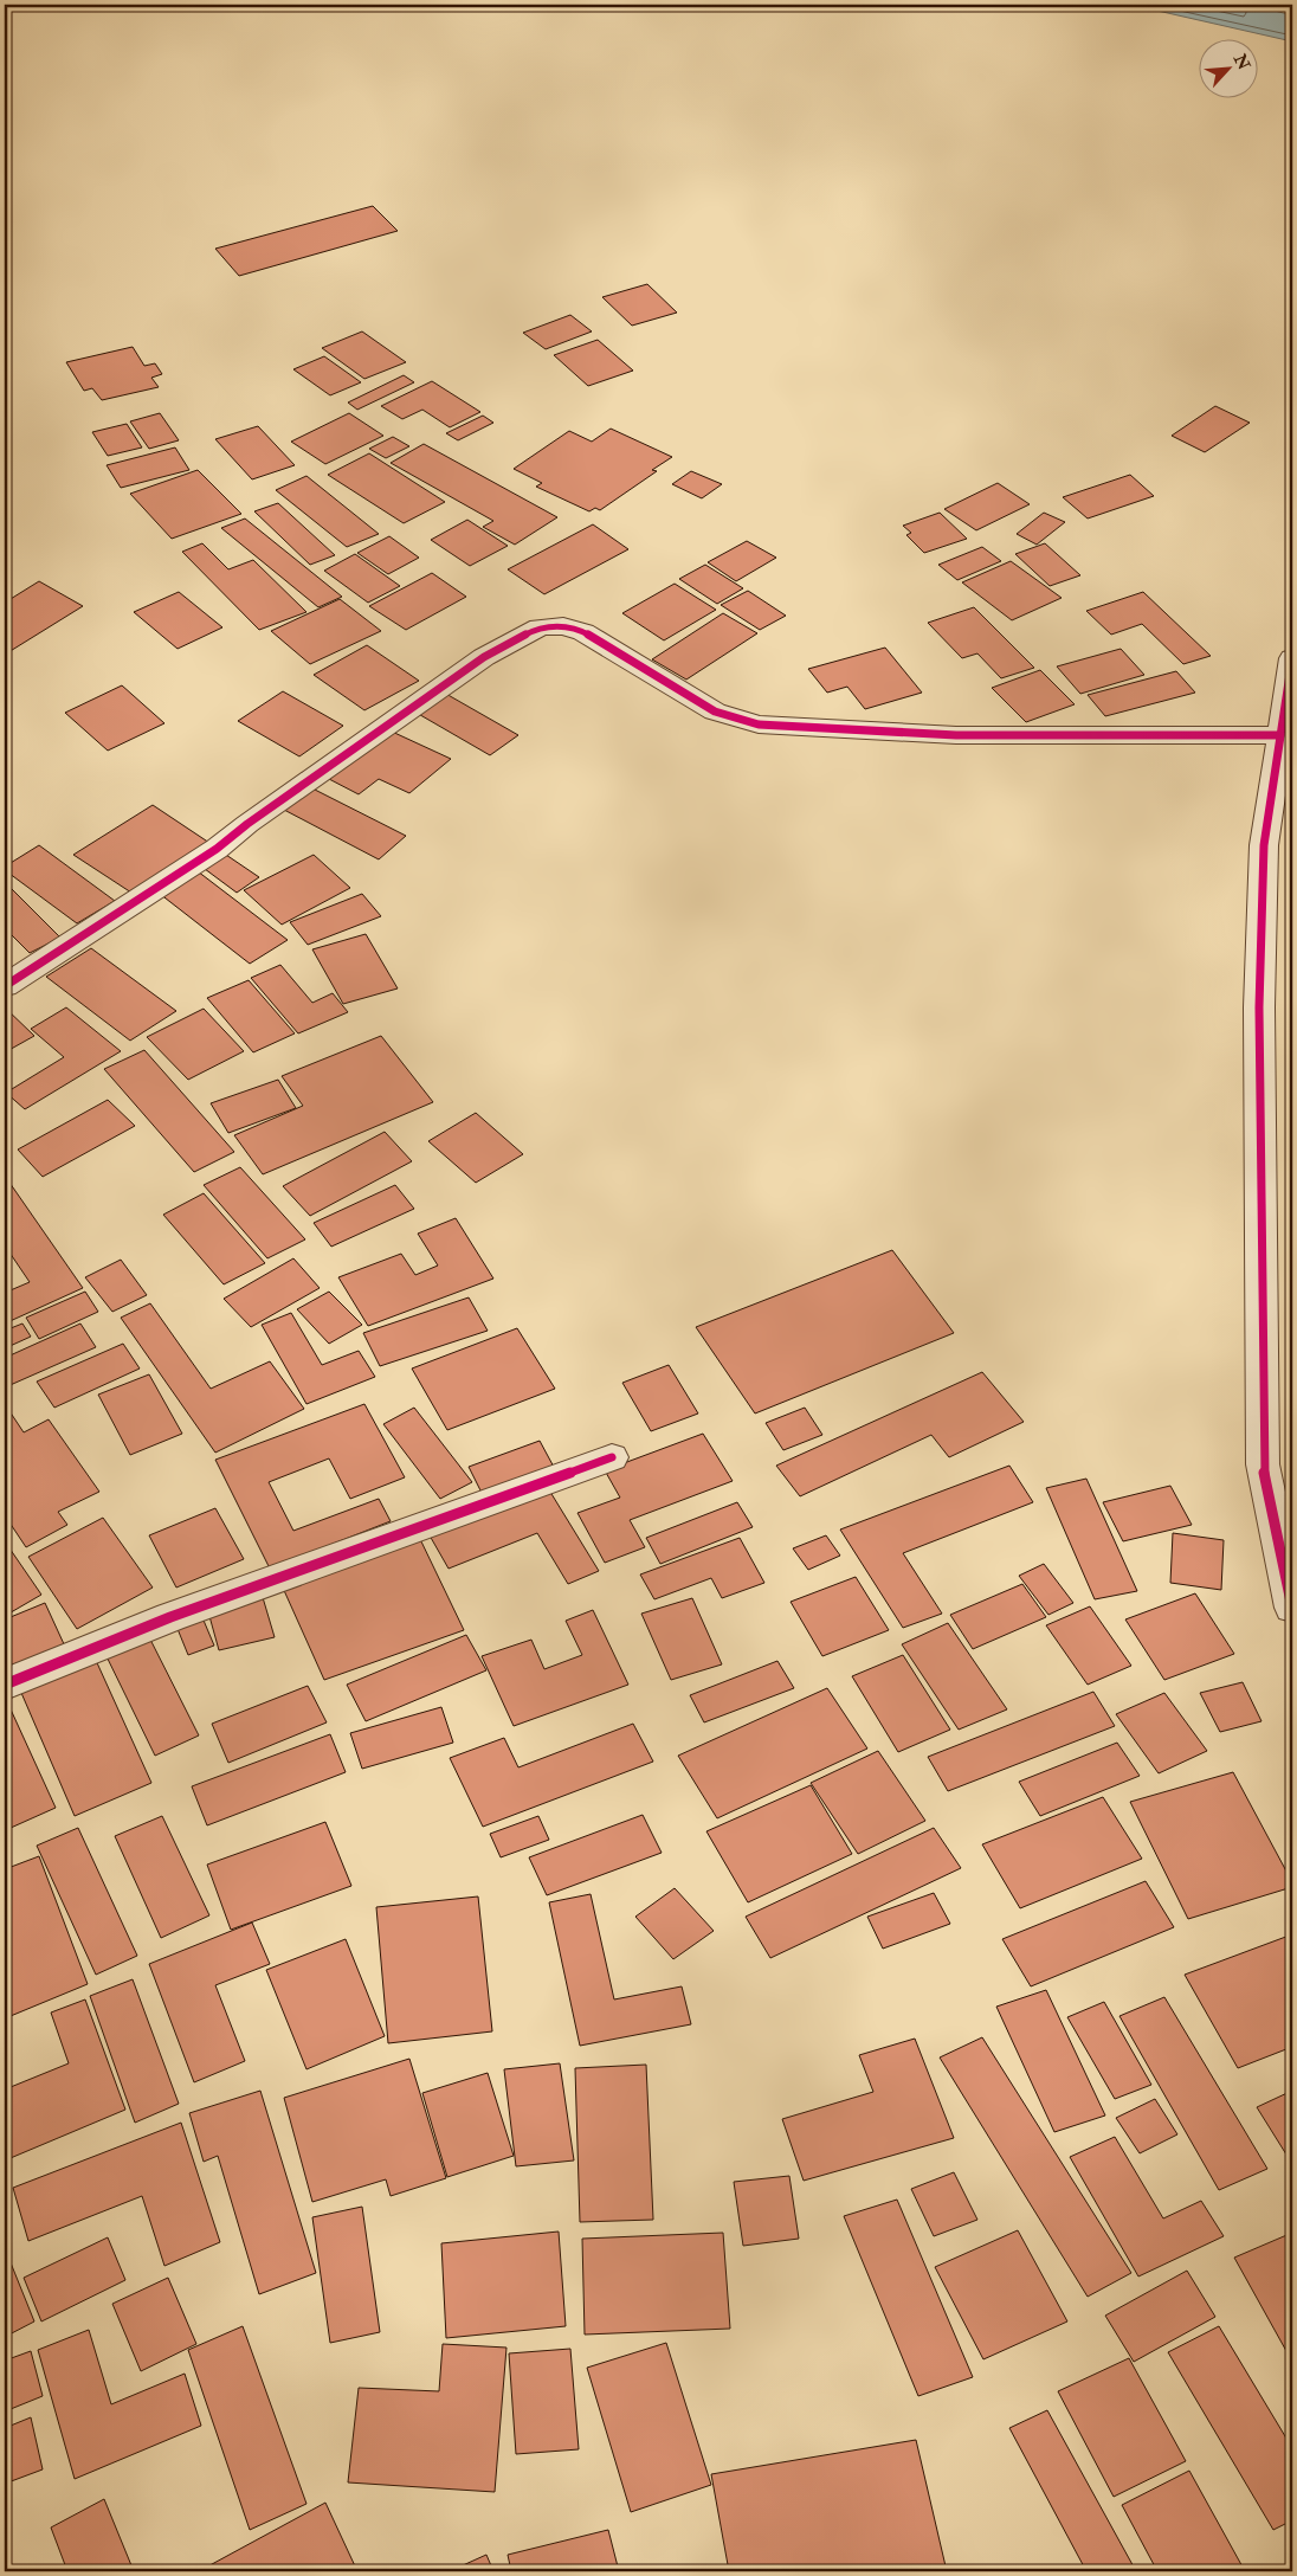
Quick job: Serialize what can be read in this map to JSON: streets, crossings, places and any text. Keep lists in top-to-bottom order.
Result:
{
  "north": "top right"
}
